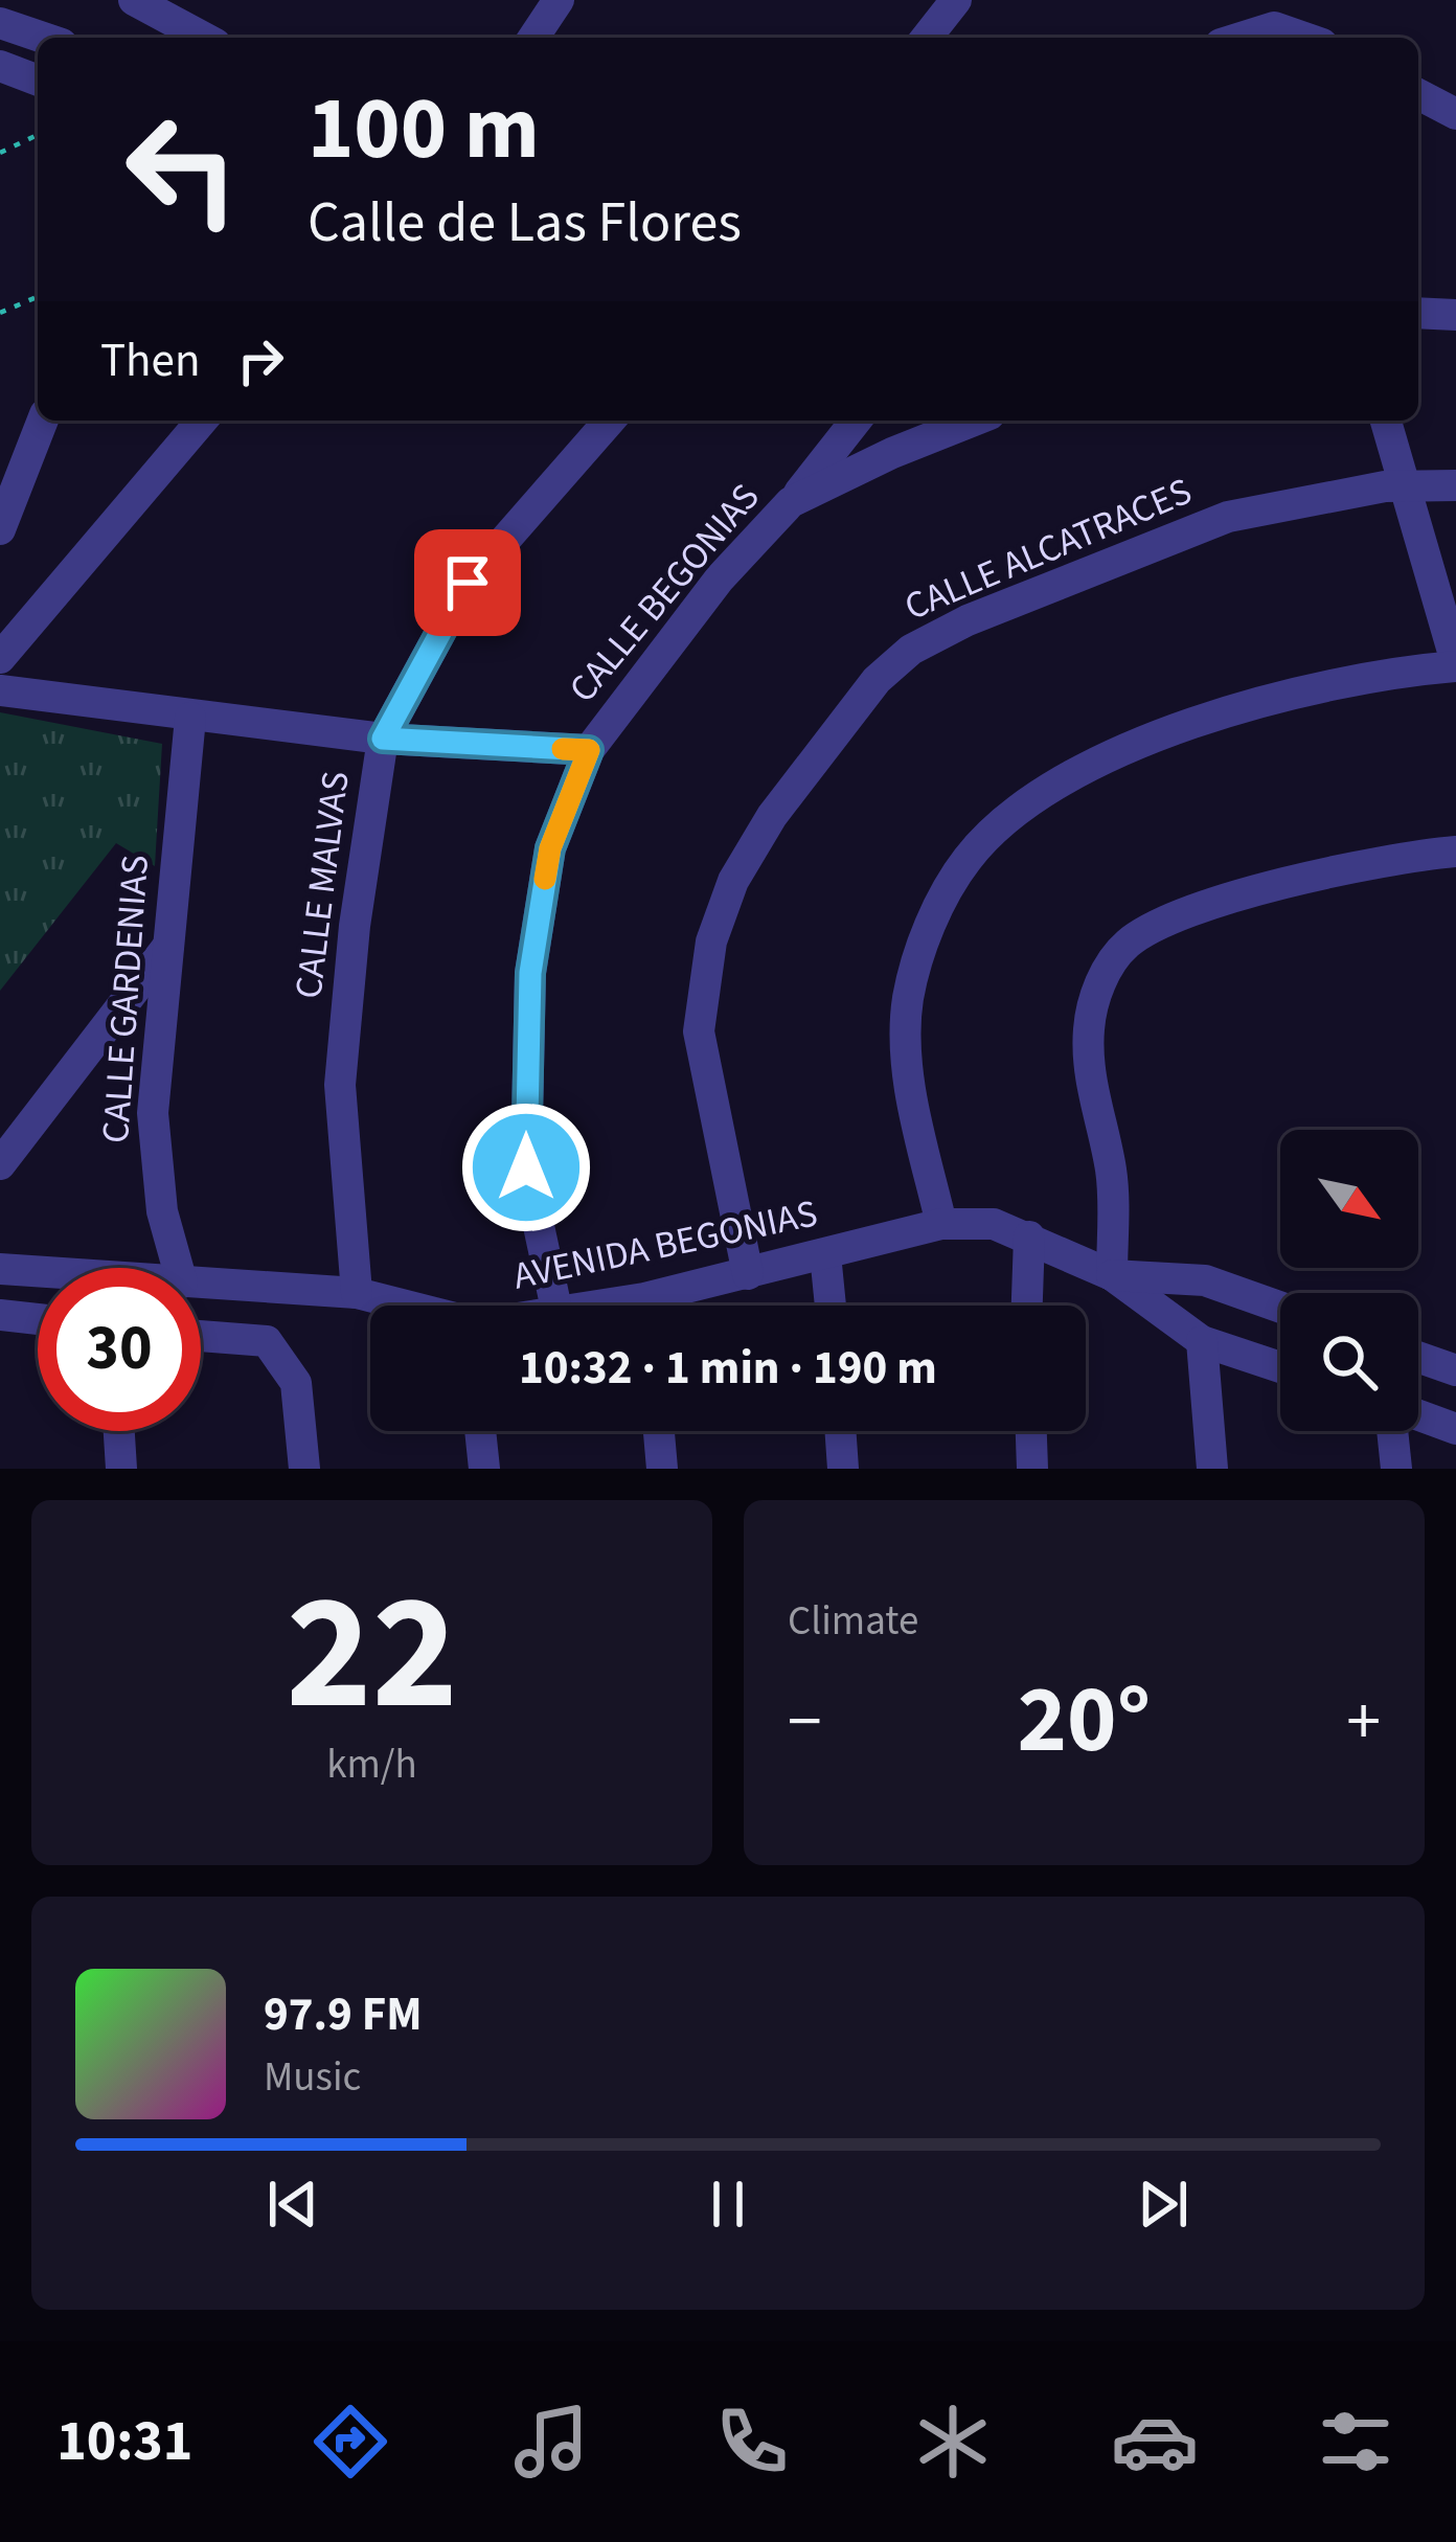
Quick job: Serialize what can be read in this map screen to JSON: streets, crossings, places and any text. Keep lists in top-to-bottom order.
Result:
{
  "streets": {
    "street": [
      "CALLE ALCATRACES",
      "CALLE BEGONIAS",
      "CALLE MALVAS",
      "CALLE GARDENIAS",
      "AVENIDA BEGONIAS"
    ]
  },
  "crossings": [
    ["CALLE ALCATRACES", "AVENIDA BEGONIAS"],
    ["CALLE MALVAS", "AVENIDA BEGONIAS"]
  ],
  "north": "bottom right",
  "page": {
    "turn": ["100 m", "Calle de Las Flores"],
    "then": "Then",
    "limit": "30",
    "trip": "10:32 · 1 min · 190 m",
    "tile": [
      ["22", "km/h"],
      "Climate"
    ],
    "heat": ["−", "20°", "+"],
    "song": ["97.9 FM", "Music"],
    "tabs": "10:31"
  }
}
